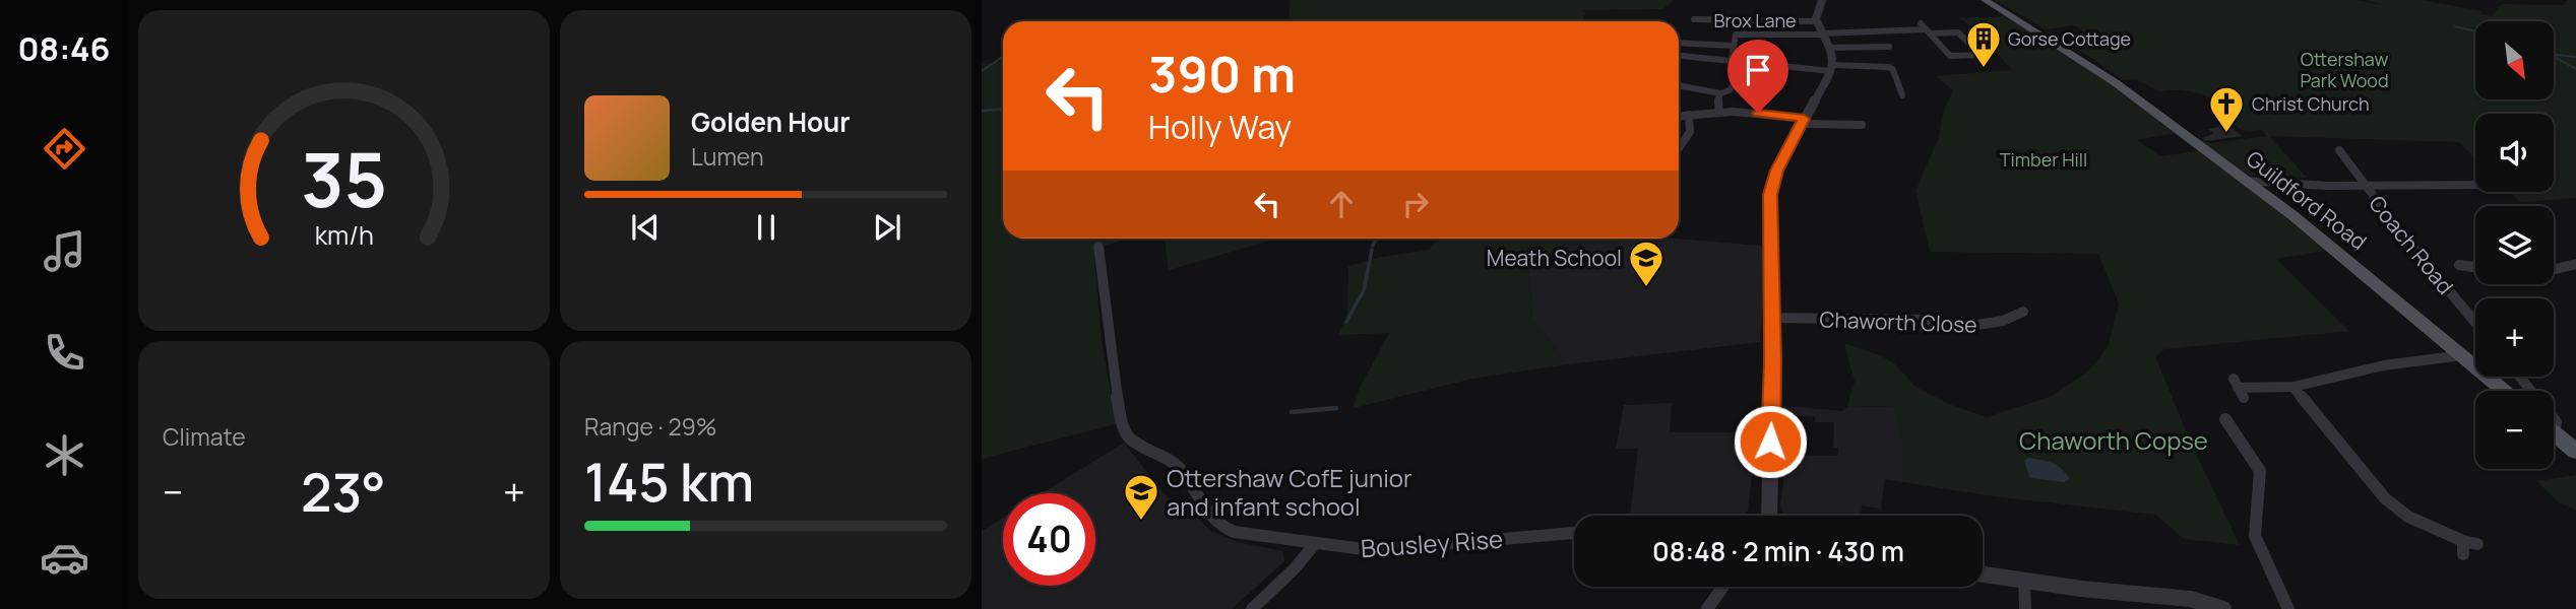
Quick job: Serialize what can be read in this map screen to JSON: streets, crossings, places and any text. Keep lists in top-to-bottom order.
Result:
{
  "streets": {
    "main road": ["Guildford Road"],
    "street": [
      "Brox Lane",
      "Coach Road",
      "Chaworth Close",
      "Bousley Rise"
    ]
  },
  "parks": ["Ottershaw Park Wood", "Timber Hill", "Chaworth Copse"],
  "places": {
    "building": ["Gorse Cottage"],
    "church": ["Christ Church"],
    "school or university": ["Meath School", "Ottershaw CofE junior and infant school"]
  },
  "north": "bottom right",
  "page": {
    "tabs": "08:46",
    "map_buttons": ["+", "−"],
    "turn": ["390 m", "Holly Way"],
    "song": ["Golden Hour", "Lumen"],
    "tile": [
      "Climate",
      ["Range · 29%", "145 km"]
    ],
    "heat": ["−", "23°", "+"],
    "limit": "40",
    "trip": "08:48 · 2 min · 430 m",
    "gauge": ["35", "km/h"]
  }
}
